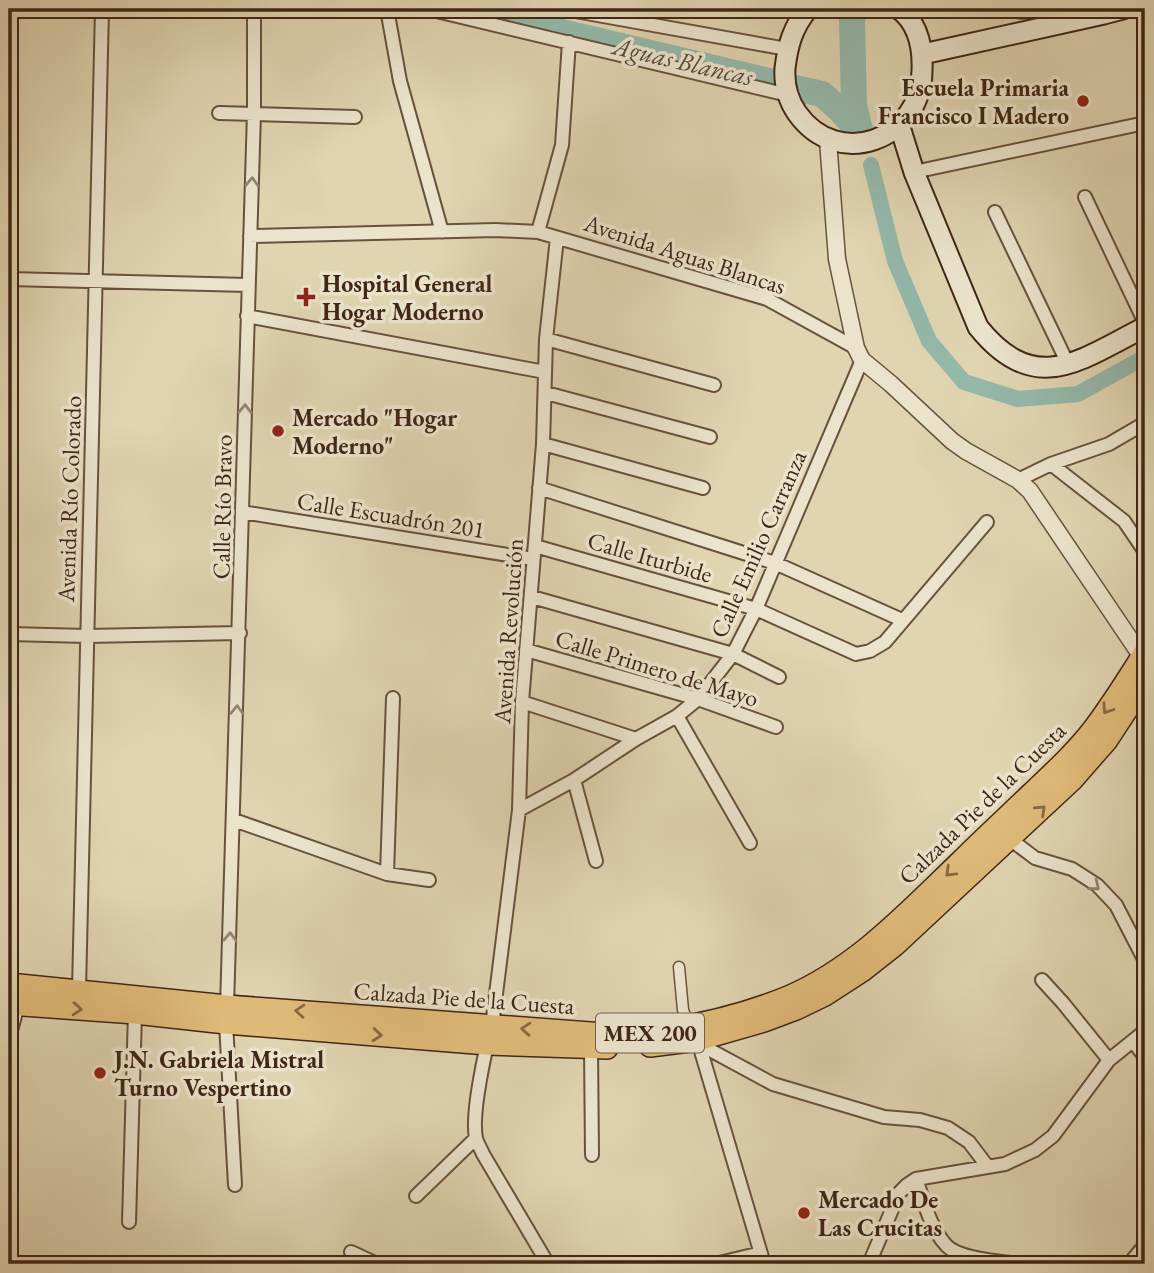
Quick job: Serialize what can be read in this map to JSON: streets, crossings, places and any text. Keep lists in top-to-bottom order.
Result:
{
  "streets": {
    "main road": ["Calzada Pie de la Cuesta", "MEX 200"],
    "street": [
      "Avenida Aguas Blancas",
      "Avenida Río Colorado",
      "Calle Río Bravo",
      "Calle Escuadrón 201",
      "Calle Emilio Carranza",
      "Calle Iturbide",
      "Avenida Revolución",
      "Calle Primero de Mayo"
    ]
  },
  "crossings": [
    ["Avenida Aguas Blancas", "Calle Río Bravo"],
    ["Avenida Aguas Blancas", "Calle Emilio Carranza"],
    ["Avenida Aguas Blancas", "Avenida Revolución"],
    ["Avenida Aguas Blancas", "Calzada Pie de la Cuesta"],
    ["Avenida Río Colorado", "Calzada Pie de la Cuesta"],
    ["Calle Río Bravo", "Calle Escuadrón 201"],
    ["Calle Río Bravo", "Calzada Pie de la Cuesta"],
    ["Calle Escuadrón 201", "Calle Iturbide"],
    ["Calle Escuadrón 201", "Avenida Revolución"],
    ["Calle Emilio Carranza", "Calle Iturbide"],
    ["Calle Emilio Carranza", "Avenida Revolución"],
    ["Calle Emilio Carranza", "Calle Primero de Mayo"],
    ["Calle Iturbide", "Avenida Revolución"],
    ["Avenida Revolución", "Calle Primero de Mayo"],
    ["Avenida Revolución", "Calzada Pie de la Cuesta"]
  ],
  "one_way": ["Calle Río Bravo"],
  "water": ["Aguas Blancas"],
  "places": {
    "other": [
      "Escuela Primaria Francisco I Madero",
      "Mercado \"Hogar Moderno\"",
      "J.N. Gabriela Mistral Turno Vespertino",
      "Mercado De Las Crucitas"
    ],
    "health": ["Hospital General Hogar Moderno"]
  }
}
